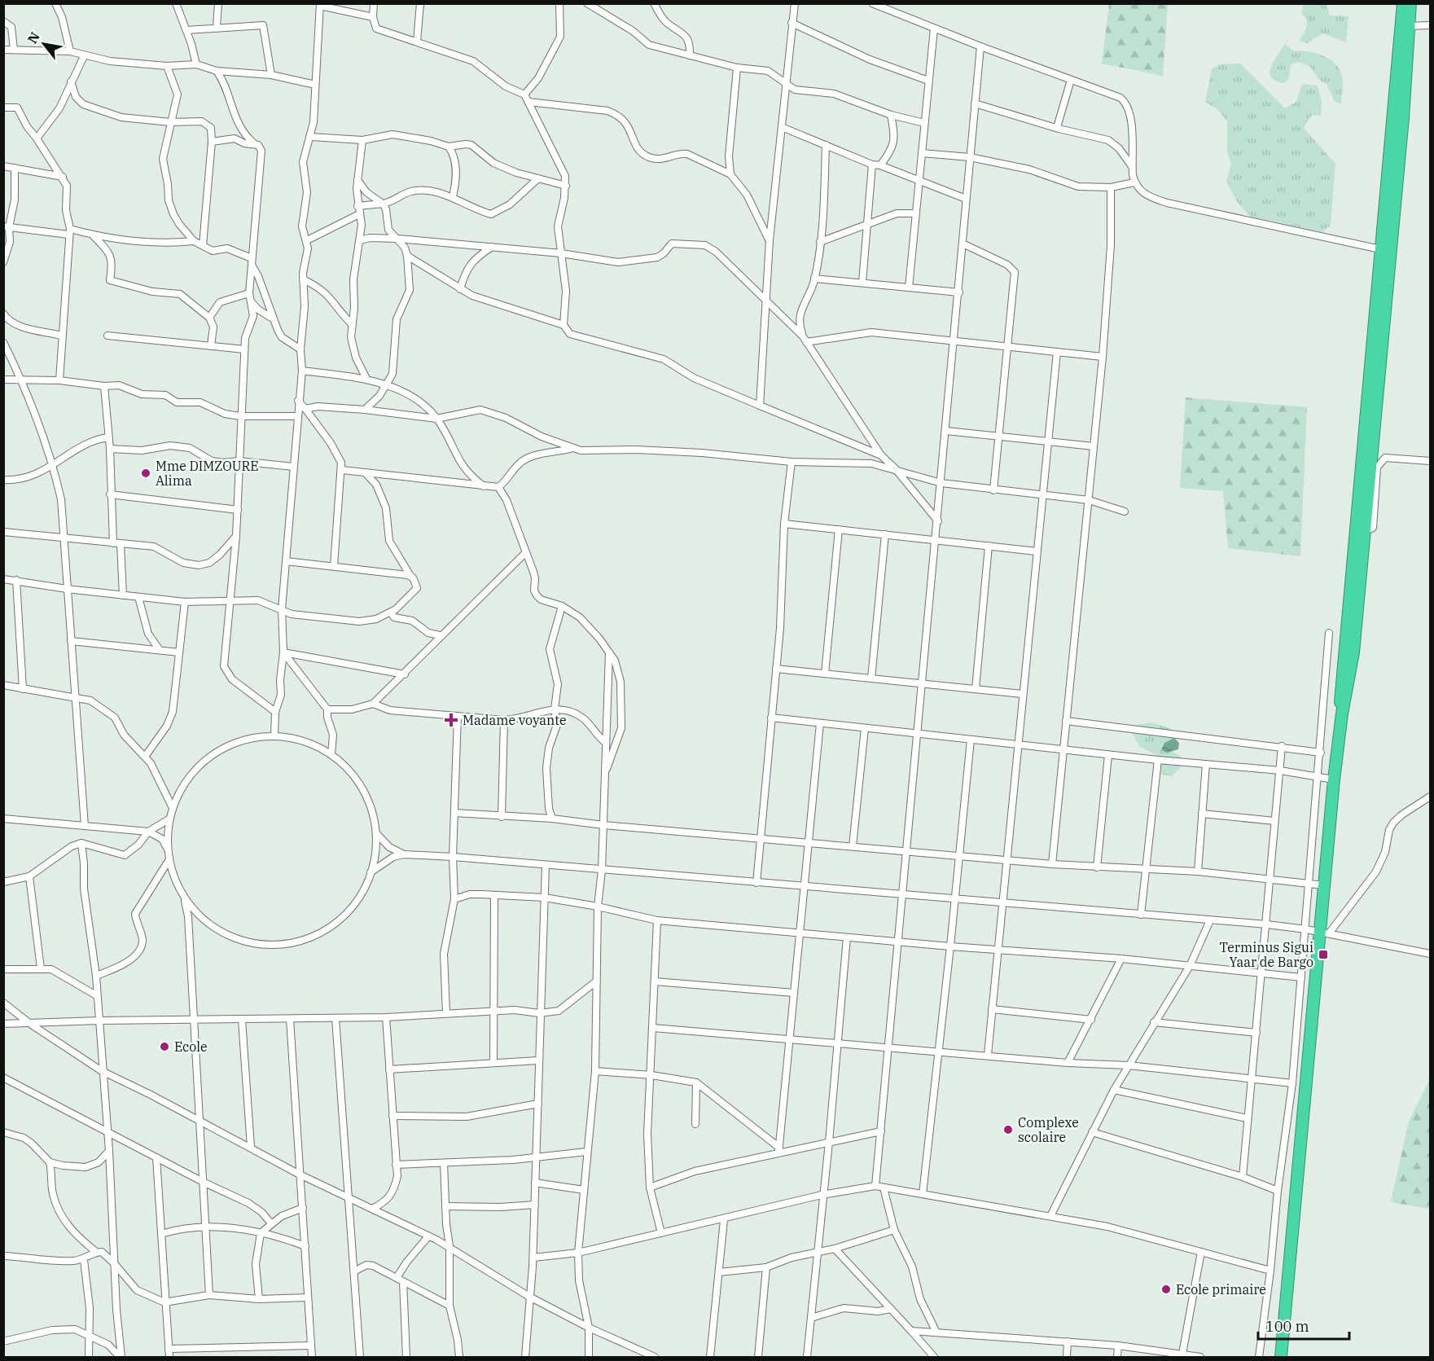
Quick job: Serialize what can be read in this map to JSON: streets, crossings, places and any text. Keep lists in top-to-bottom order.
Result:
{
  "places": {
    "other": [
      "Mme DIMZOURE Alima",
      "Ecole",
      "Complexe scolaire",
      "Ecole primaire"
    ],
    "health": ["Madame voyante"],
    "transit": ["Terminus Sigui Yaar de Bargo"]
  },
  "scale_bar": "100 m",
  "north": "top left"
}
